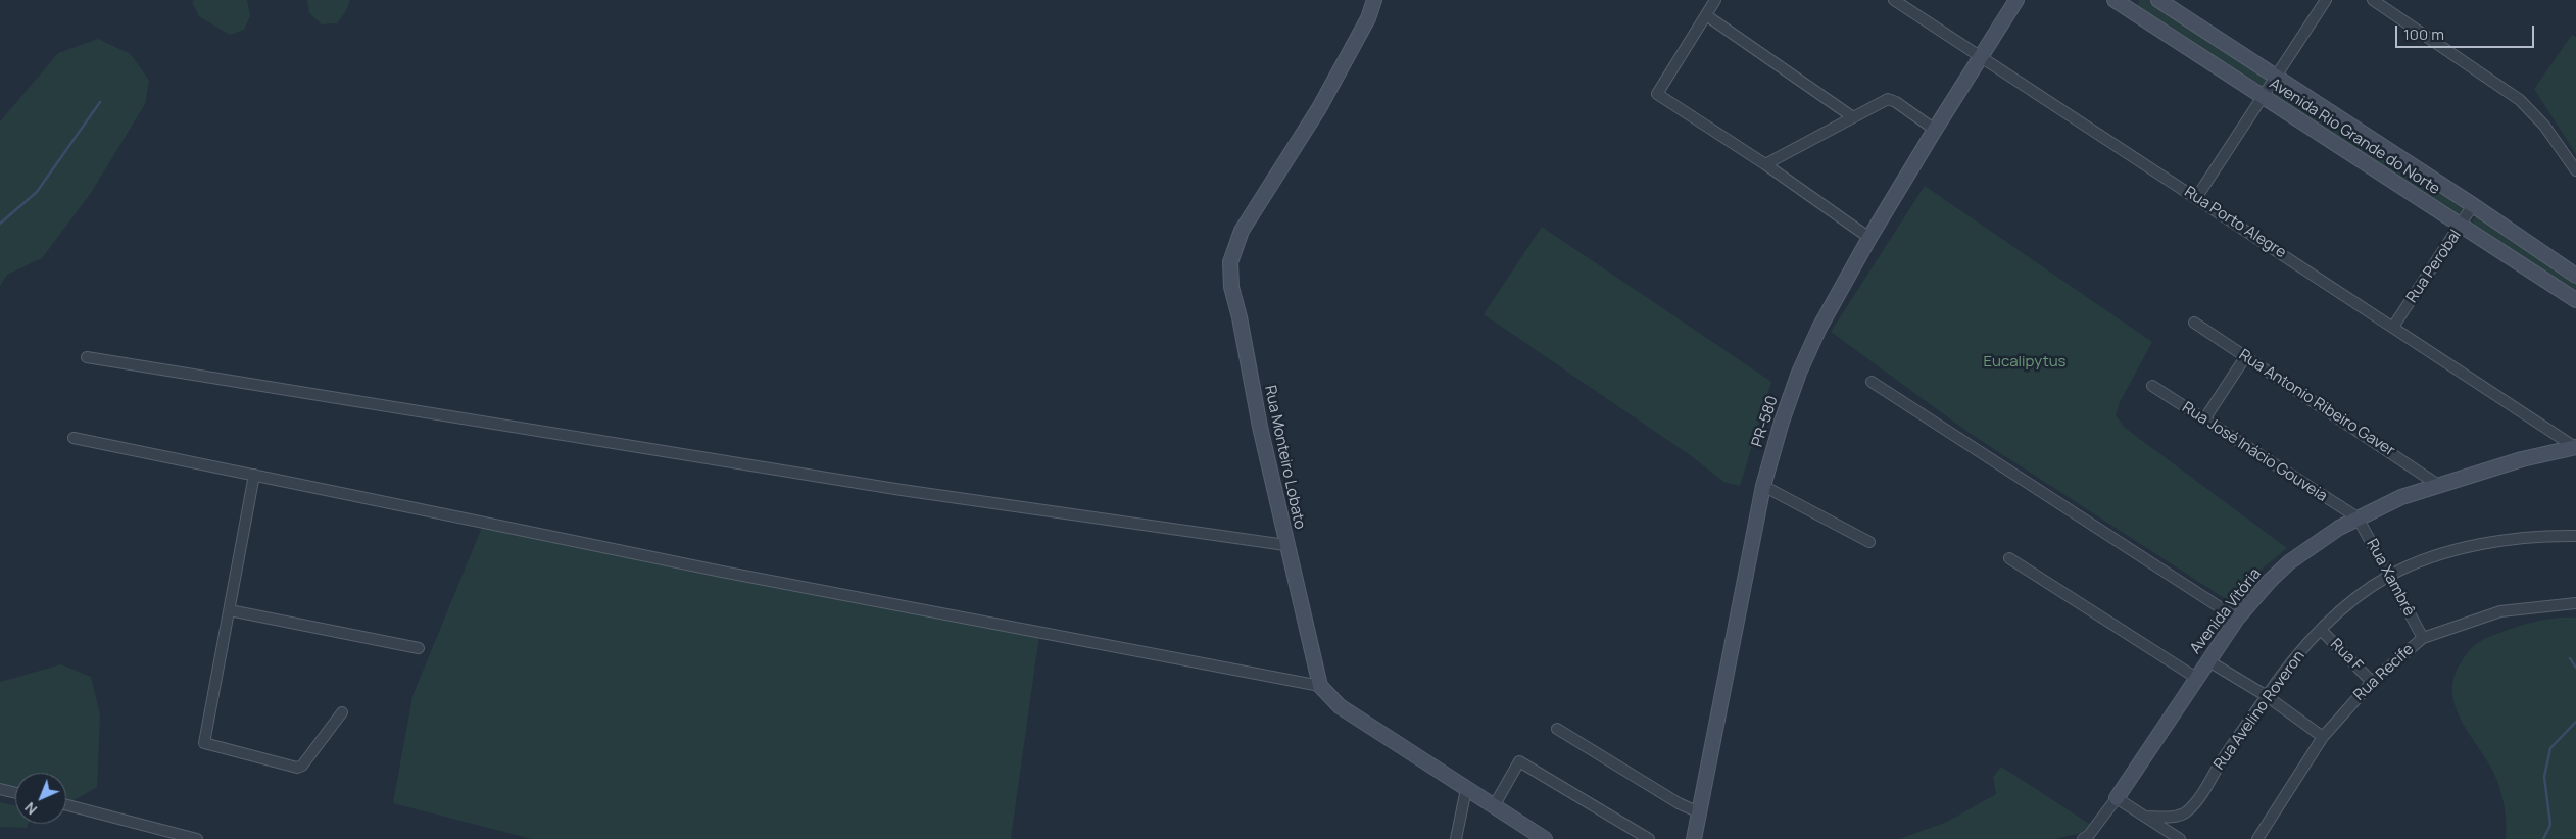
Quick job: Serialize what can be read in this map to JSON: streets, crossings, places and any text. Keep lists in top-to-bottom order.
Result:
{
  "streets": {
    "main road": [
      "Avenida Rio Grande do Norte",
      "PR-580",
      "Rua Monteiro Lobato",
      "Avenida Vitória"
    ],
    "street": [
      "Rua Porto Alegre",
      "Rua Perobal",
      "Rua Antonio Ribeiro Gaver",
      "Rua José Inácio Gouveia",
      "Rua Xambrê",
      "Rua F",
      "Rua Recife",
      "Rua Avelino Roveron"
    ]
  },
  "crossings": [
    ["Avenida Rio Grande do Norte", "Rua Perobal"],
    ["Rua Porto Alegre", "Rua Perobal"],
    ["Rua Porto Alegre", "PR-580"],
    ["Rua Porto Alegre", "Avenida Vitória"],
    ["Rua Antonio Ribeiro Gaver", "Avenida Vitória"],
    ["Rua José Inácio Gouveia", "Rua Xambrê"],
    ["Rua José Inácio Gouveia", "Avenida Vitória"],
    ["Rua Xambrê", "Avenida Vitória"],
    ["Rua Xambrê", "Rua Recife"],
    ["Rua Xambrê", "Rua Avelino Roveron"],
    ["Rua F", "Rua Recife"],
    ["Rua F", "Rua Avelino Roveron"]
  ],
  "parks": ["Eucalipytus"],
  "scale_bar": "100 m",
  "north": "bottom left"
}
